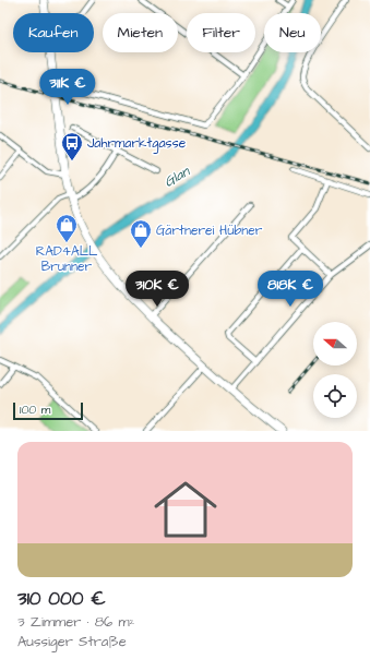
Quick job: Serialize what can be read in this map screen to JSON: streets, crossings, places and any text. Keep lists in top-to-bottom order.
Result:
{
  "water": ["Glan"],
  "places": {
    "bus stop": ["Jahrmarktgasse"],
    "shop": ["RAD4ALL Brunner", "Gärtnerei Hübner"]
  },
  "scale_bar": "100 m",
  "north": "left",
  "page": {
    "chip": [
      "Kaufen",
      "Mieten",
      "Filter",
      "Neu"
    ],
    "price": ["311K €", "310K €", "818K €"],
    "scale": "100 m",
    "list": [
      {
        "name": "310 000 €",
        "note": "3 Zimmer · 86 m² · Aussiger Straße"
      }
    ]
  }
}
